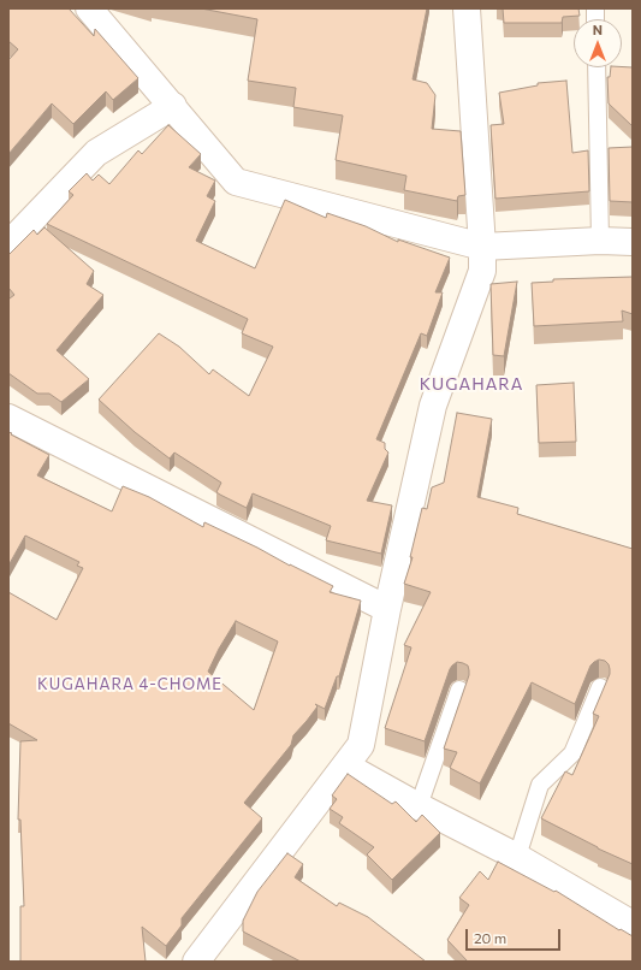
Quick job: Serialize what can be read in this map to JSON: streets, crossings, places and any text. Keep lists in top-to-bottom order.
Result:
{
  "districts": ["KUGAHARA", "KUGAHARA 4-CHOME"],
  "scale_bar": "20 m",
  "north": "top"
}
